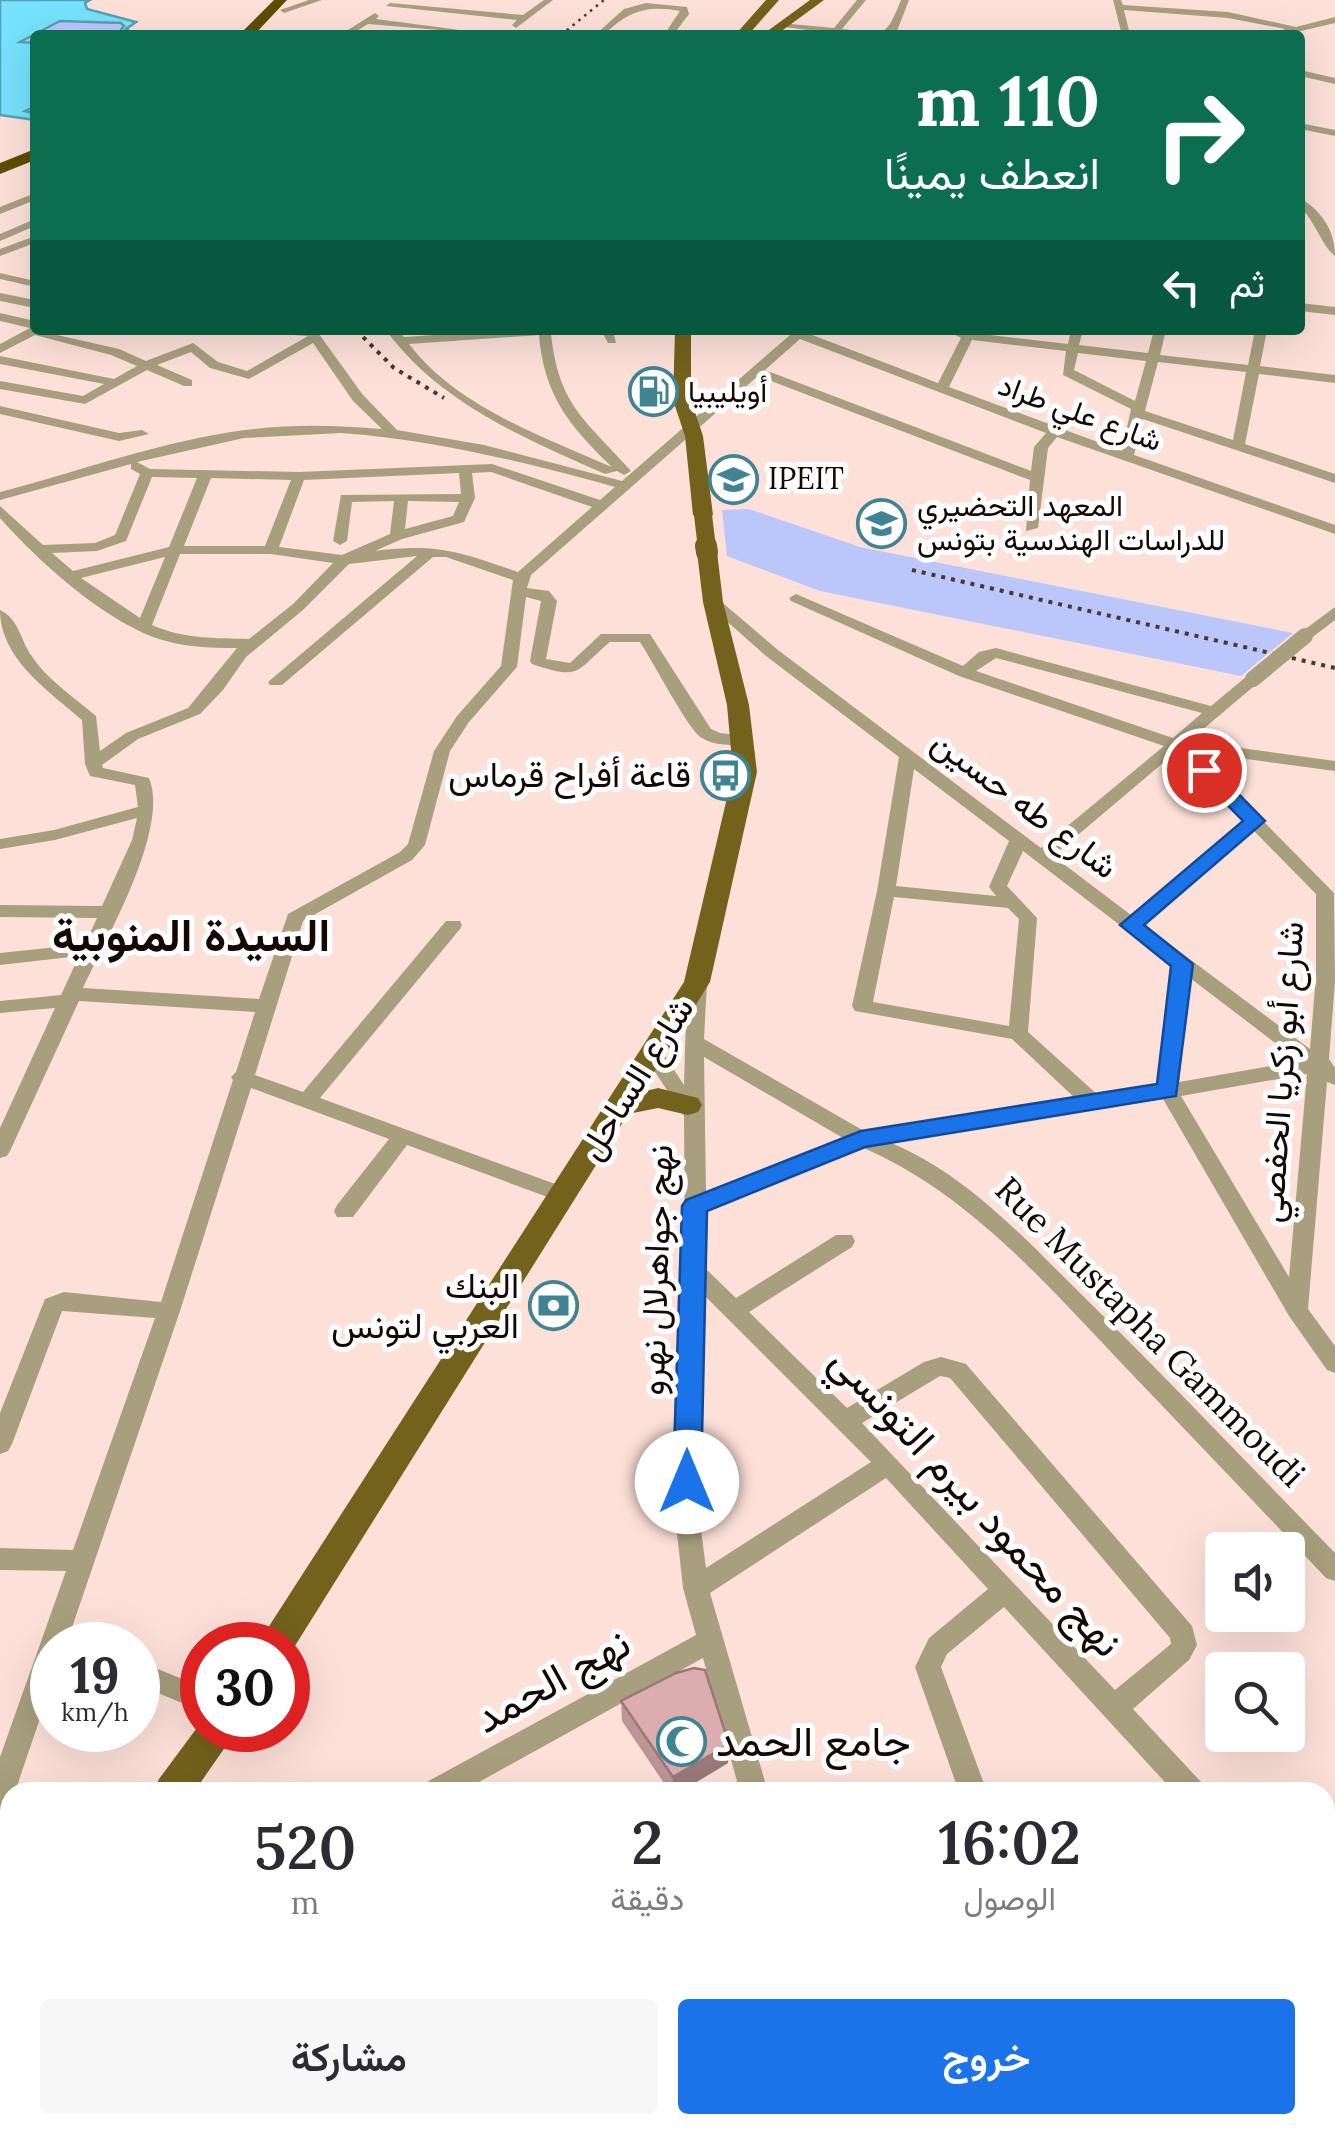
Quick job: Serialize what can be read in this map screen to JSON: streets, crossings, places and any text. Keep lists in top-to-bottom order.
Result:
{
  "streets": {
    "main road": ["شارع الساحل"],
    "street": [
      "شارع علي طراد",
      "شارع طه حسين",
      "شارع أبو زكريا الحفصي",
      "نهج جواهرلال نهرو",
      "Rue Mustapha Gammoudi",
      "نهج محمود بيرم التونسي",
      "نهج الحمد"
    ]
  },
  "crossings": [
    ["شارع طه حسين", "شارع أبو زكريا الحفصي"],
    ["شارع الساحل", "نهج جواهرلال نهرو"],
    ["نهج جواهرلال نهرو", "Rue Mustapha Gammoudi"],
    ["نهج جواهرلال نهرو", "نهج محمود بيرم التونسي"],
    ["نهج جواهرلال نهرو", "نهج الحمد"]
  ],
  "districts": ["السيدة المنوبية"],
  "places": {
    "fuel station": ["أويليبيا"],
    "school or university": ["IPEIT", "المعهد التحضيري للدراسات الهندسية بتونس"],
    "bus stop": ["قاعة أفراح قرماس"],
    "bank": ["البنك العربي لتونس"],
    "mosque": ["جامع الحمد"]
  },
  "page": {
    "turn": ["110 m", "انعطف يمينًا"],
    "then": "ثم",
    "speed": "19 km/h",
    "limit": "30",
    "eta": [
      "16:02",
      "الوصول",
      "2",
      "دقيقة",
      "520",
      "m"
    ],
    "buttons": ["خروج", "مشاركة"]
  }
}
